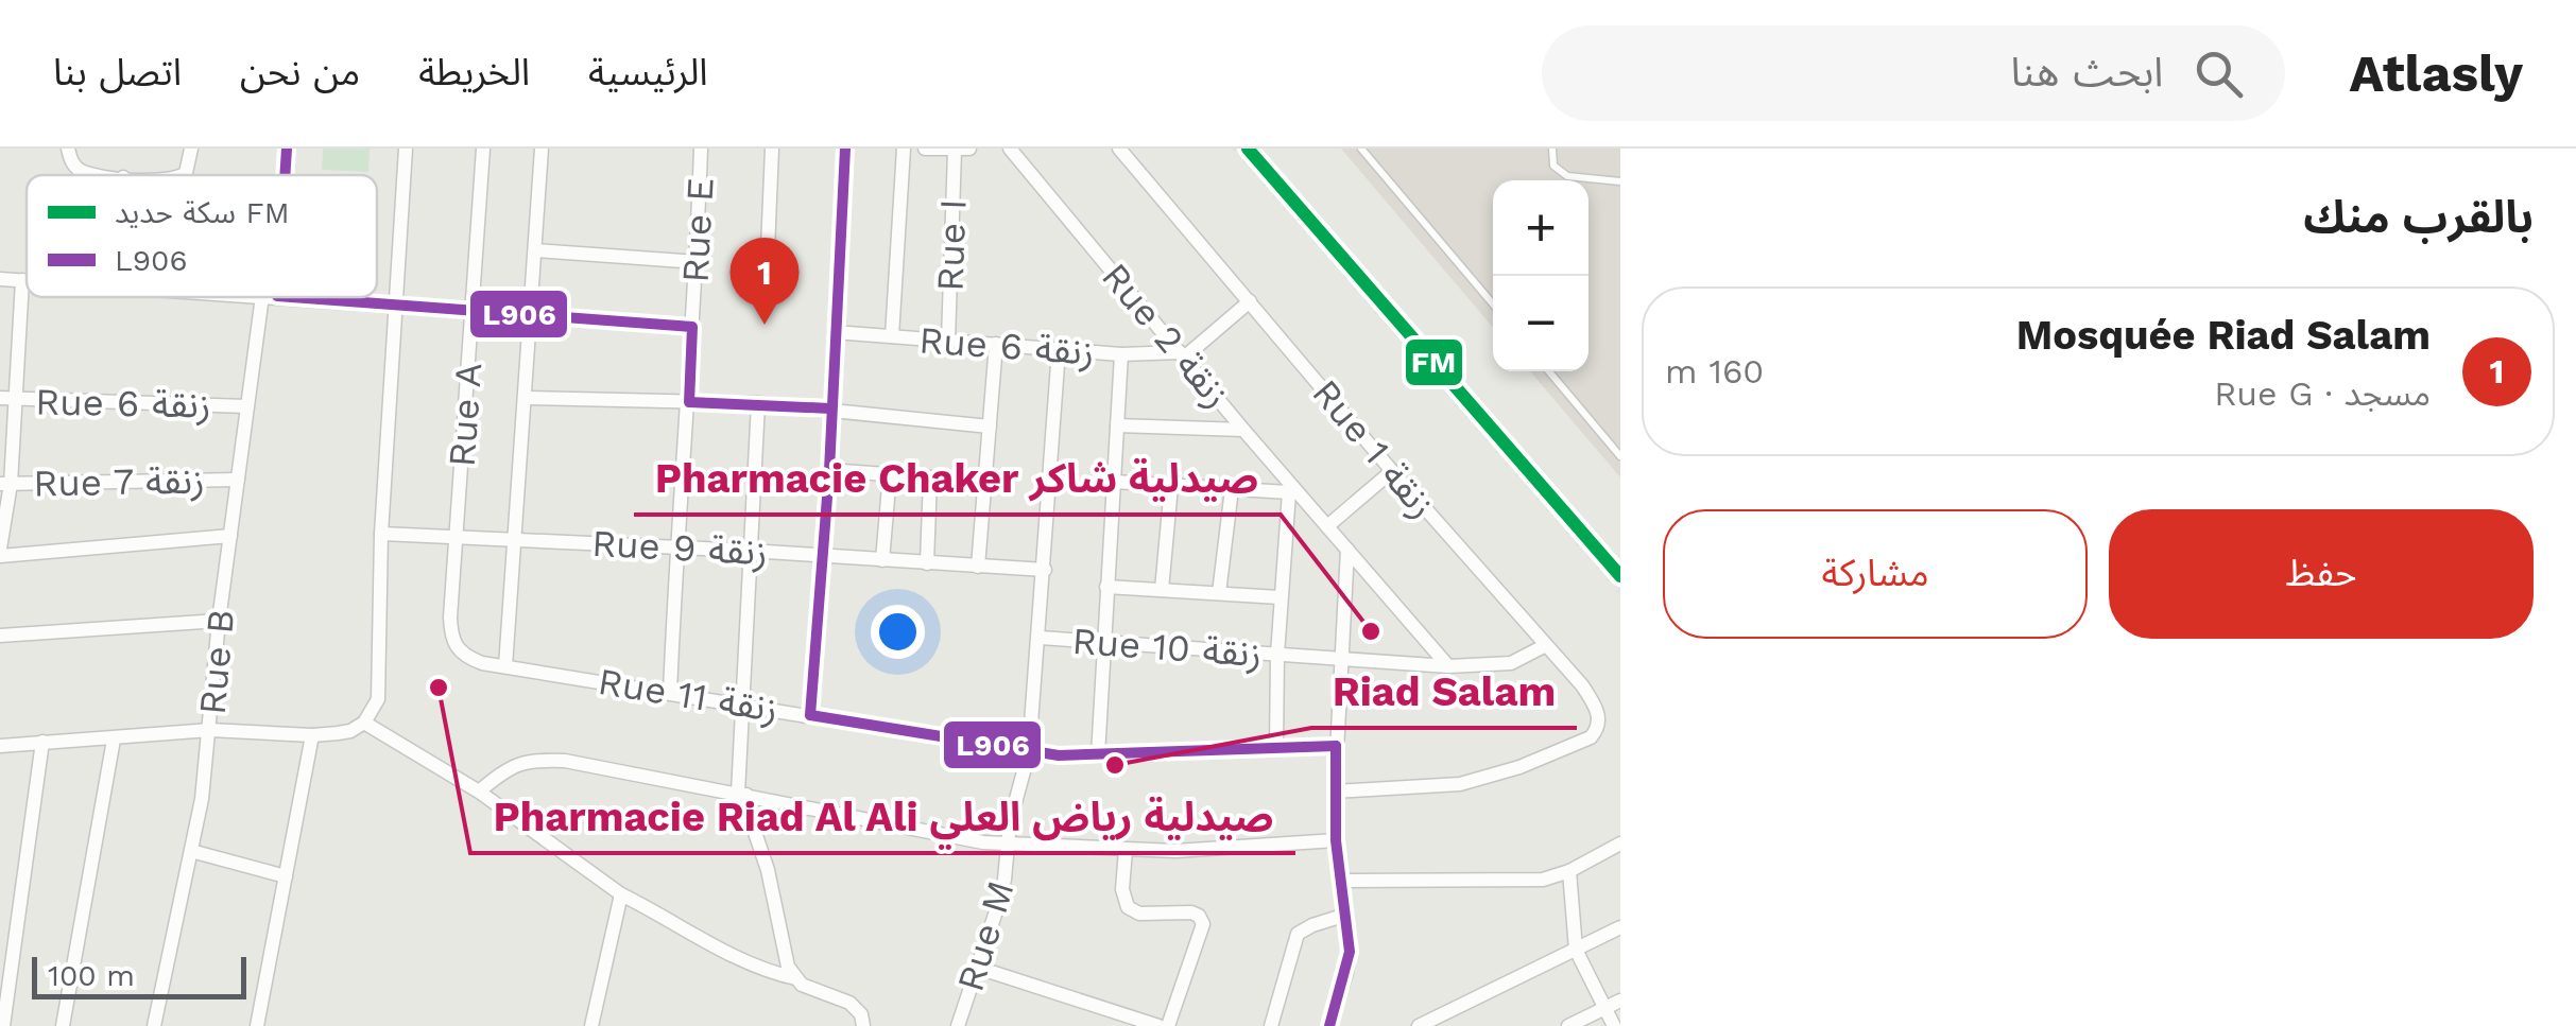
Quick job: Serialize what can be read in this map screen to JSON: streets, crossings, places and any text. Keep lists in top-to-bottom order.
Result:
{
  "streets": {
    "street": [
      "Rue E",
      "Rue I",
      "Rue 2 زنقة",
      "Rue 6 زنقة",
      "Rue A",
      "Rue 1 زنقة",
      "Rue 7 زنقة",
      "Rue 9 زنقة",
      "Rue 10 زنقة",
      "Rue B",
      "Rue 11 زنقة",
      "Rue M"
    ]
  },
  "crossings": [
    ["Rue E", "Rue 9 زنقة"],
    ["Rue E", "Rue 11 زنقة"],
    ["Rue I", "Rue 6 زنقة"],
    ["Rue 2 زنقة", "Rue 6 زنقة"],
    ["Rue 2 زنقة", "Rue 10 زنقة"],
    ["Rue 6 زنقة", "Rue B"],
    ["Rue 6 زنقة", "Rue M"],
    ["Rue A", "Rue 9 زنقة"],
    ["Rue A", "Rue 11 زنقة"],
    ["Rue 1 زنقة", "Rue 10 زنقة"],
    ["Rue 7 زنقة", "Rue B"],
    ["Rue 9 زنقة", "Rue M"],
    ["Rue 10 زنقة", "Rue M"],
    ["Rue 11 زنقة", "Rue M"]
  ],
  "places": ["Pharmacie Chaker صيدلية شاكر", "Pharmacie Riad Al Ali صيدلية رياض العلي", "Riad Salam"],
  "lines": ["rail line FM", "transit line L906"],
  "legend": ["سكة حديد FM", "L906"],
  "scale_bar": "100 m",
  "page": {
    "header": "Atlasly",
    "search": "ابحث هنا",
    "nav": [
      "الرئيسية",
      "الخريطة",
      "من نحن",
      "اتصل بنا"
    ],
    "heading": "بالقرب منك",
    "map_buttons": ["+", "−"],
    "pins": "1",
    "list": [
      {
        "mark": "1",
        "name": "Mosquée Riad Salam",
        "note": "مسجد · Rue G",
        "value": "160 m"
      }
    ],
    "buttons": ["حفظ", "مشاركة"],
    "scale": "100 m"
  }
}
